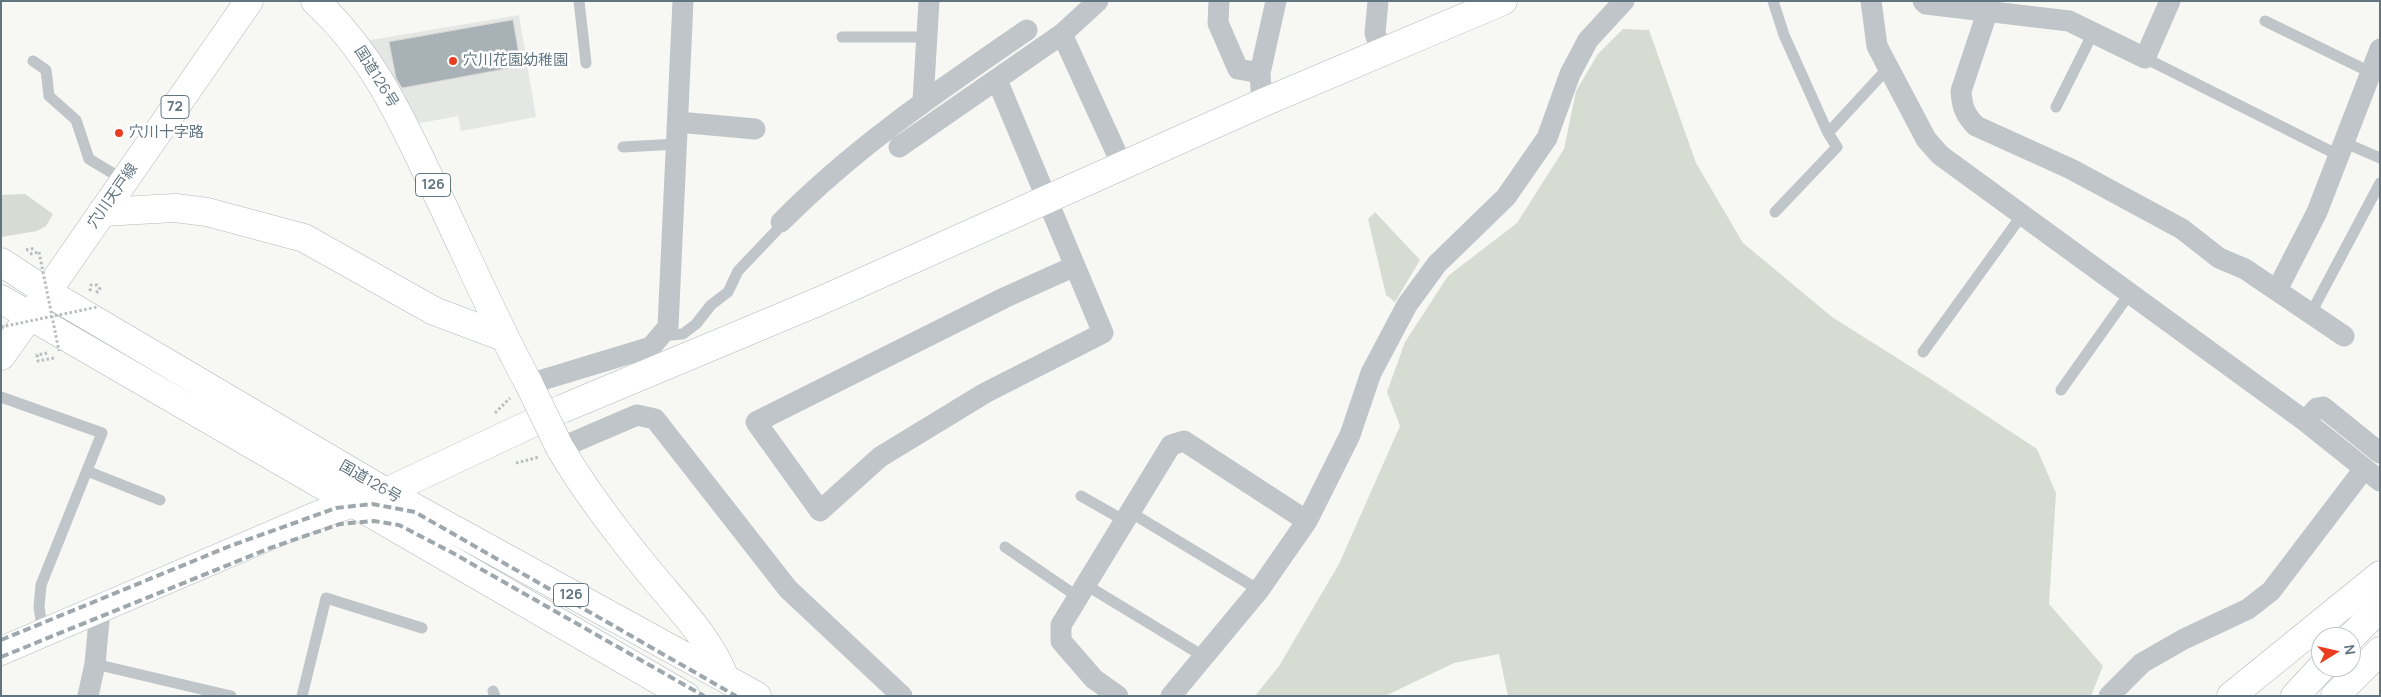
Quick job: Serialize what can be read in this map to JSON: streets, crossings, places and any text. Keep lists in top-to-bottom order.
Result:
{
  "streets": {
    "main road": [
      "国道126号",
      "72",
      "126",
      "穴川天戸線"
    ]
  },
  "crossings": [
    ["国道126号", "穴川天戸線"]
  ],
  "places": ["穴川花園幼稚園", "穴川十字路"],
  "north": "right"
}
